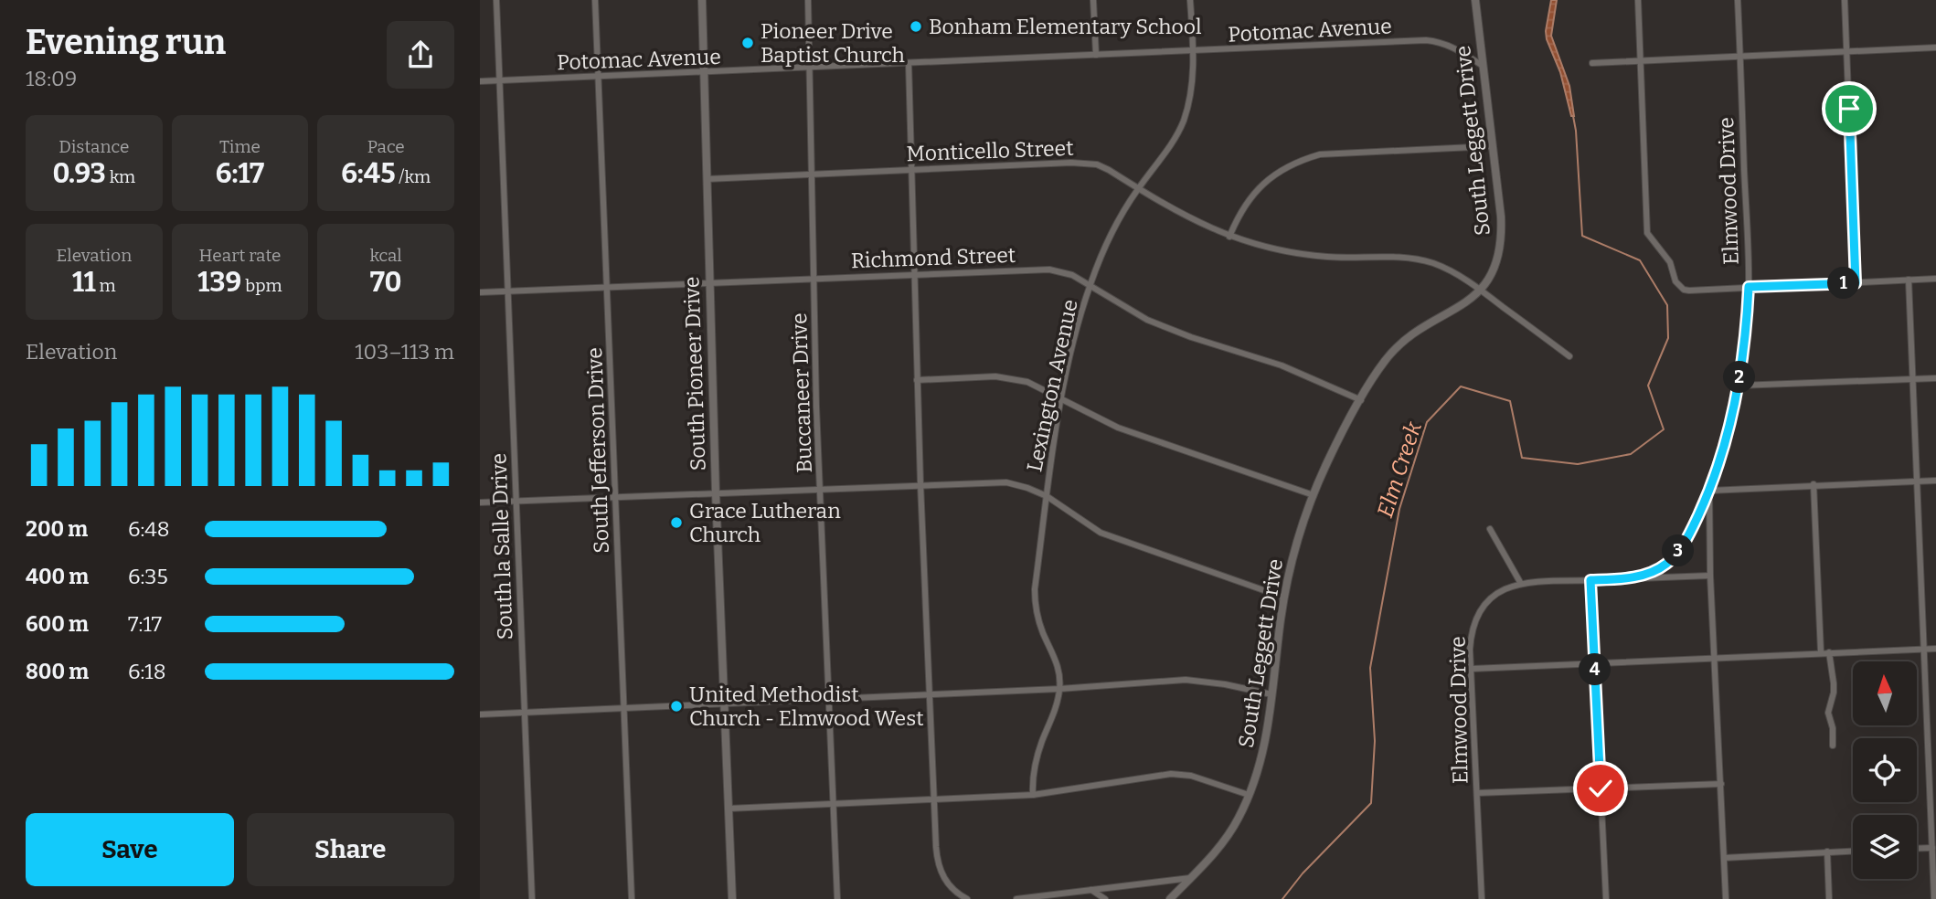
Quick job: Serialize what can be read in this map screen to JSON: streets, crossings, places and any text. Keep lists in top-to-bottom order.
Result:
{
  "streets": {
    "street": [
      "Potomac Avenue",
      "South Leggett Drive",
      "Monticello Street",
      "Elmwood Drive",
      "Richmond Street",
      "South Pioneer Drive",
      "Lexington Avenue",
      "Buccaneer Drive",
      "South Jefferson Drive",
      "South la Salle Drive"
    ]
  },
  "crossings": [
    ["Potomac Avenue", "South Leggett Drive"],
    ["Potomac Avenue", "South Pioneer Drive"],
    ["Potomac Avenue", "Lexington Avenue"],
    ["Potomac Avenue", "Buccaneer Drive"],
    ["Potomac Avenue", "South Jefferson Drive"],
    ["Potomac Avenue", "South la Salle Drive"],
    ["South Leggett Drive", "Monticello Street"],
    ["South Leggett Drive", "Richmond Street"],
    ["Monticello Street", "South Pioneer Drive"],
    ["Monticello Street", "Lexington Avenue"],
    ["Monticello Street", "Buccaneer Drive"],
    ["Richmond Street", "South Pioneer Drive"],
    ["Richmond Street", "Lexington Avenue"],
    ["Richmond Street", "Buccaneer Drive"],
    ["Richmond Street", "South Jefferson Drive"],
    ["Richmond Street", "South la Salle Drive"]
  ],
  "water": ["Elm Creek"],
  "places": [
    "Bonham Elementary School",
    "Pioneer Drive Baptist Church",
    "Grace Lutheran Church",
    "United Methodist Church - Elmwood West"
  ],
  "north": "top",
  "page": {
    "heading": ["Evening run", "18:09"],
    "stats": [
      ["Distance", "0.93 km"],
      ["Time", "6:17"],
      ["Pace", "6:45 /km"],
      ["Elevation", "11 m"],
      ["Heart rate", "139 bpm"],
      ["kcal", "70"]
    ],
    "pins": [
      "1",
      "2",
      "3",
      "4"
    ],
    "chart": ["Elevation", "103–113 m"],
    "list": [
      {
        "name": "200 m",
        "note": "6:48"
      },
      {
        "name": "400 m",
        "note": "6:35"
      },
      {
        "name": "600 m",
        "note": "7:17"
      },
      {
        "name": "800 m",
        "note": "6:18"
      }
    ],
    "buttons": ["Save", "Share"]
  }
}
